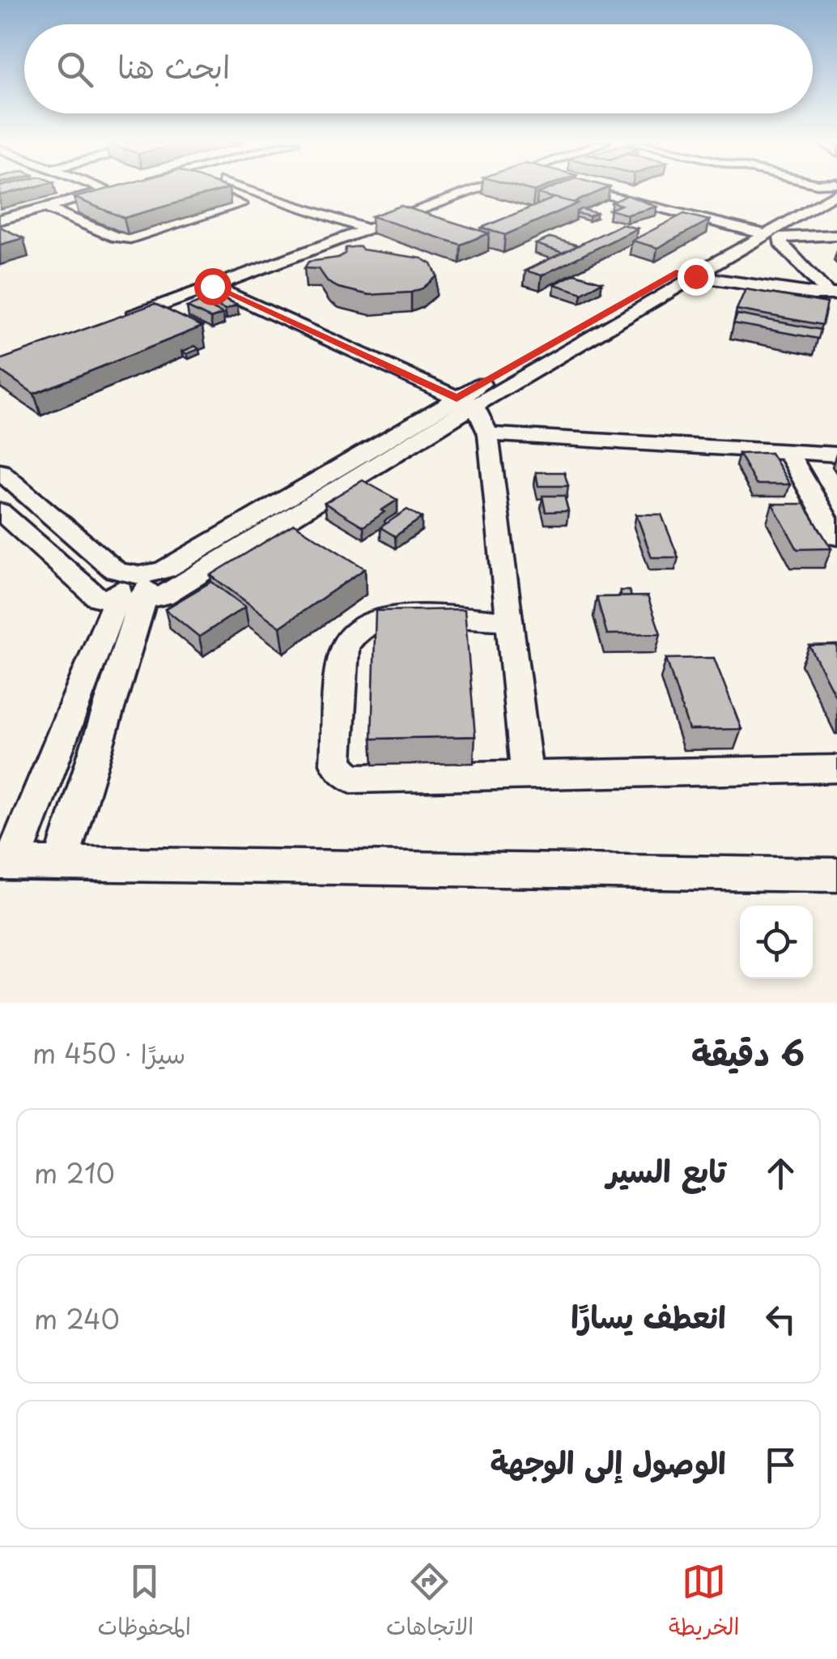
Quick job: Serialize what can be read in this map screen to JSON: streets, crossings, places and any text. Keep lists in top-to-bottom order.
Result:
{
  "page": {
    "search": "ابحث هنا",
    "heading": ["6 دقيقة", "سيرًا · 450 m"],
    "list": [
      ["تابع السير", "210 m"],
      ["انعطف يسارًا", "240 m"],
      "الوصول إلى الوجهة"
    ],
    "nav": ["الخريطة", "الاتجاهات", "المحفوظات"]
  }
}
